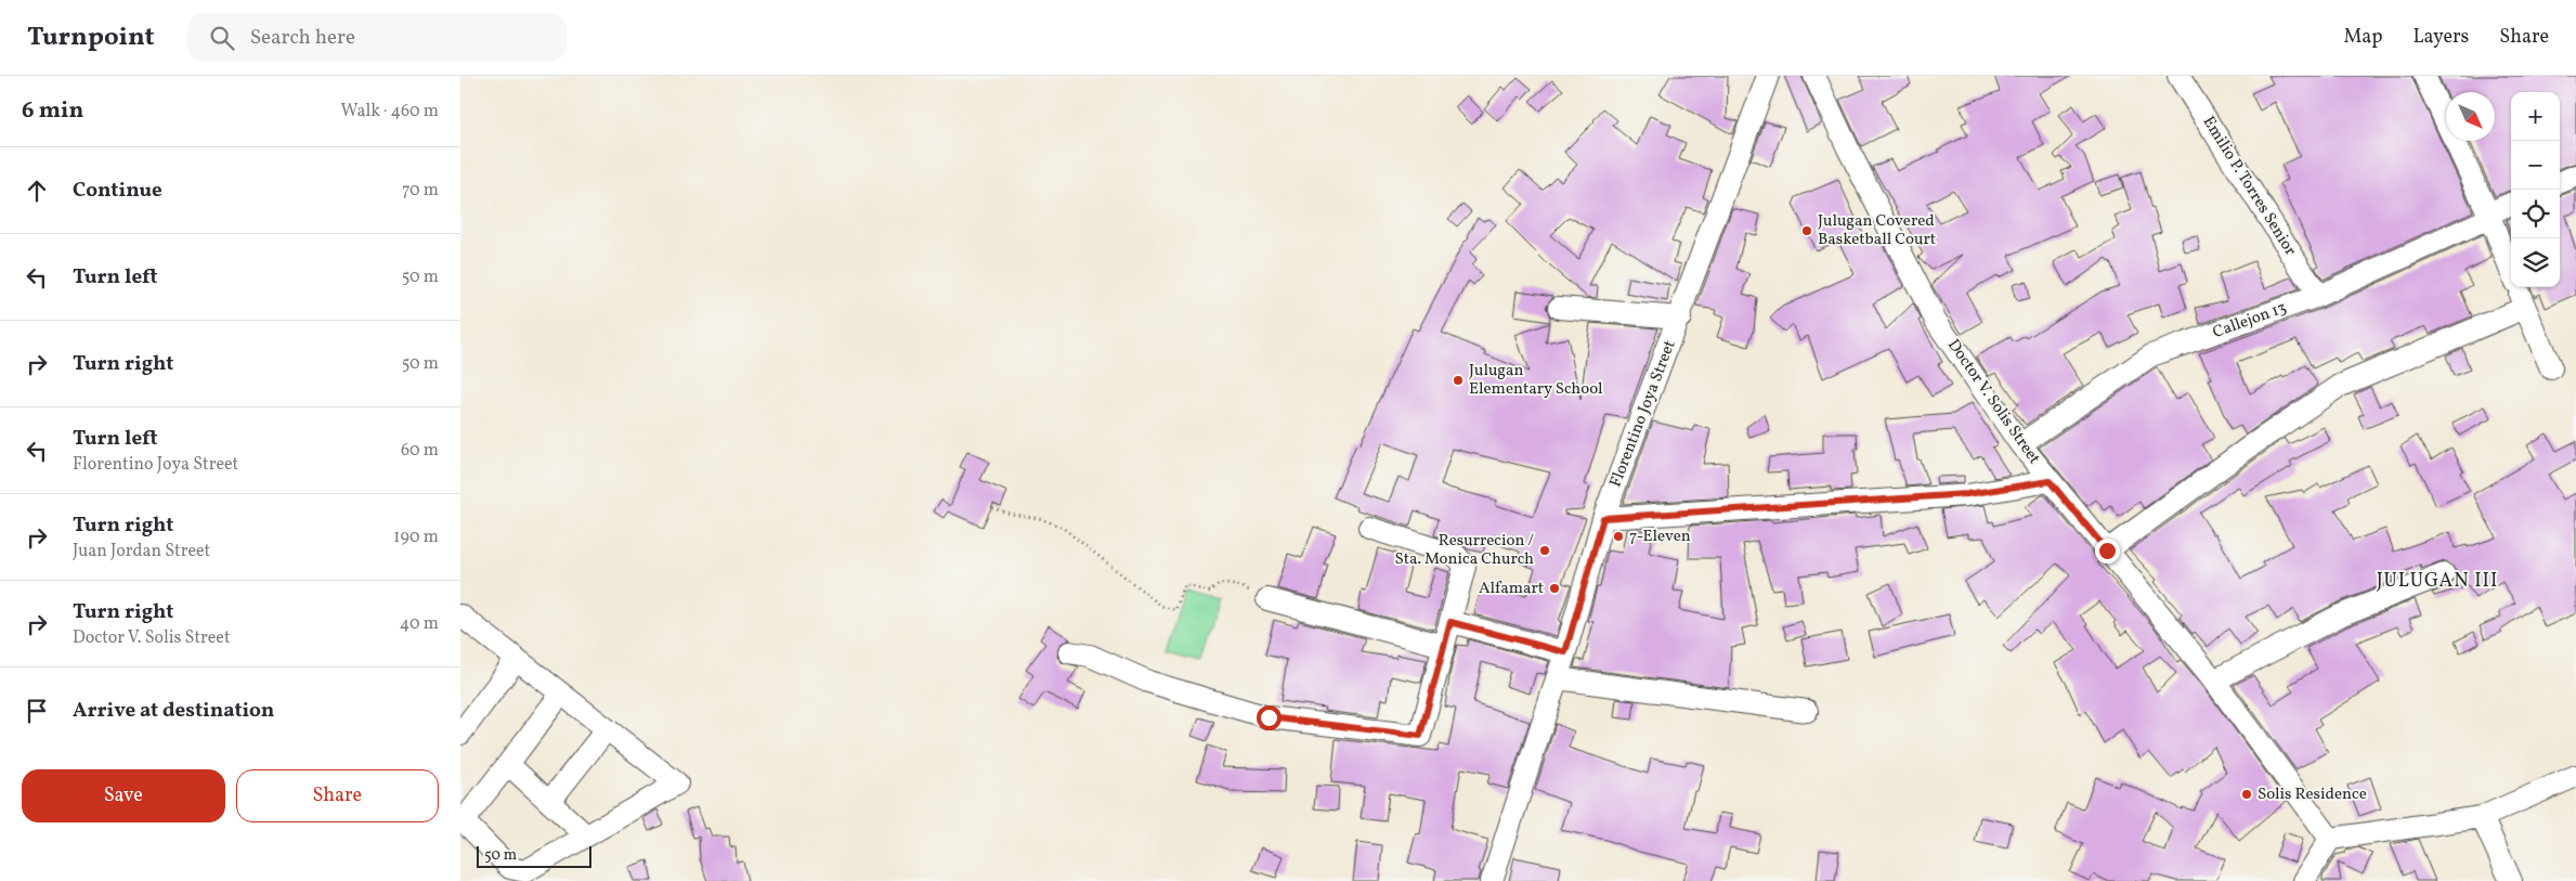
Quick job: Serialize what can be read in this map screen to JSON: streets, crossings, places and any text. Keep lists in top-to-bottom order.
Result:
{
  "streets": {
    "street": [
      "Emilio P. Torres Senior",
      "Callejon 13",
      "Doctor V. Solis Street",
      "Florentino Joya Street"
    ]
  },
  "crossings": [
    ["Emilio P. Torres Senior", "Callejon 13"],
    ["Callejon 13", "Doctor V. Solis Street"]
  ],
  "districts": ["JULUGAN III"],
  "places": [
    "Julugan Covered Basketball Court",
    "Julugan Elementary School",
    "7-Eleven",
    "Resurrecion / Sta. Monica Church",
    "Alfamart",
    "Solis Residence"
  ],
  "scale_bar": "50 m",
  "north": "bottom right",
  "page": {
    "header": "Turnpoint",
    "search": "Search here",
    "nav": ["Map", "Layers", "Share"],
    "heading": ["6 min", "Walk · 460 m"],
    "map_buttons": ["+", "−"],
    "list": [
      ["Continue", "70 m"],
      ["Turn left", "50 m"],
      ["Turn right", "50 m"],
      ["Turn left", "Florentino Joya Street", "60 m"],
      ["Turn right", "Juan Jordan Street", "190 m"],
      ["Turn right", "Doctor V. Solis Street", "40 m"],
      "Arrive at destination"
    ],
    "buttons": ["Save", "Share"],
    "scale": "50 m"
  }
}
